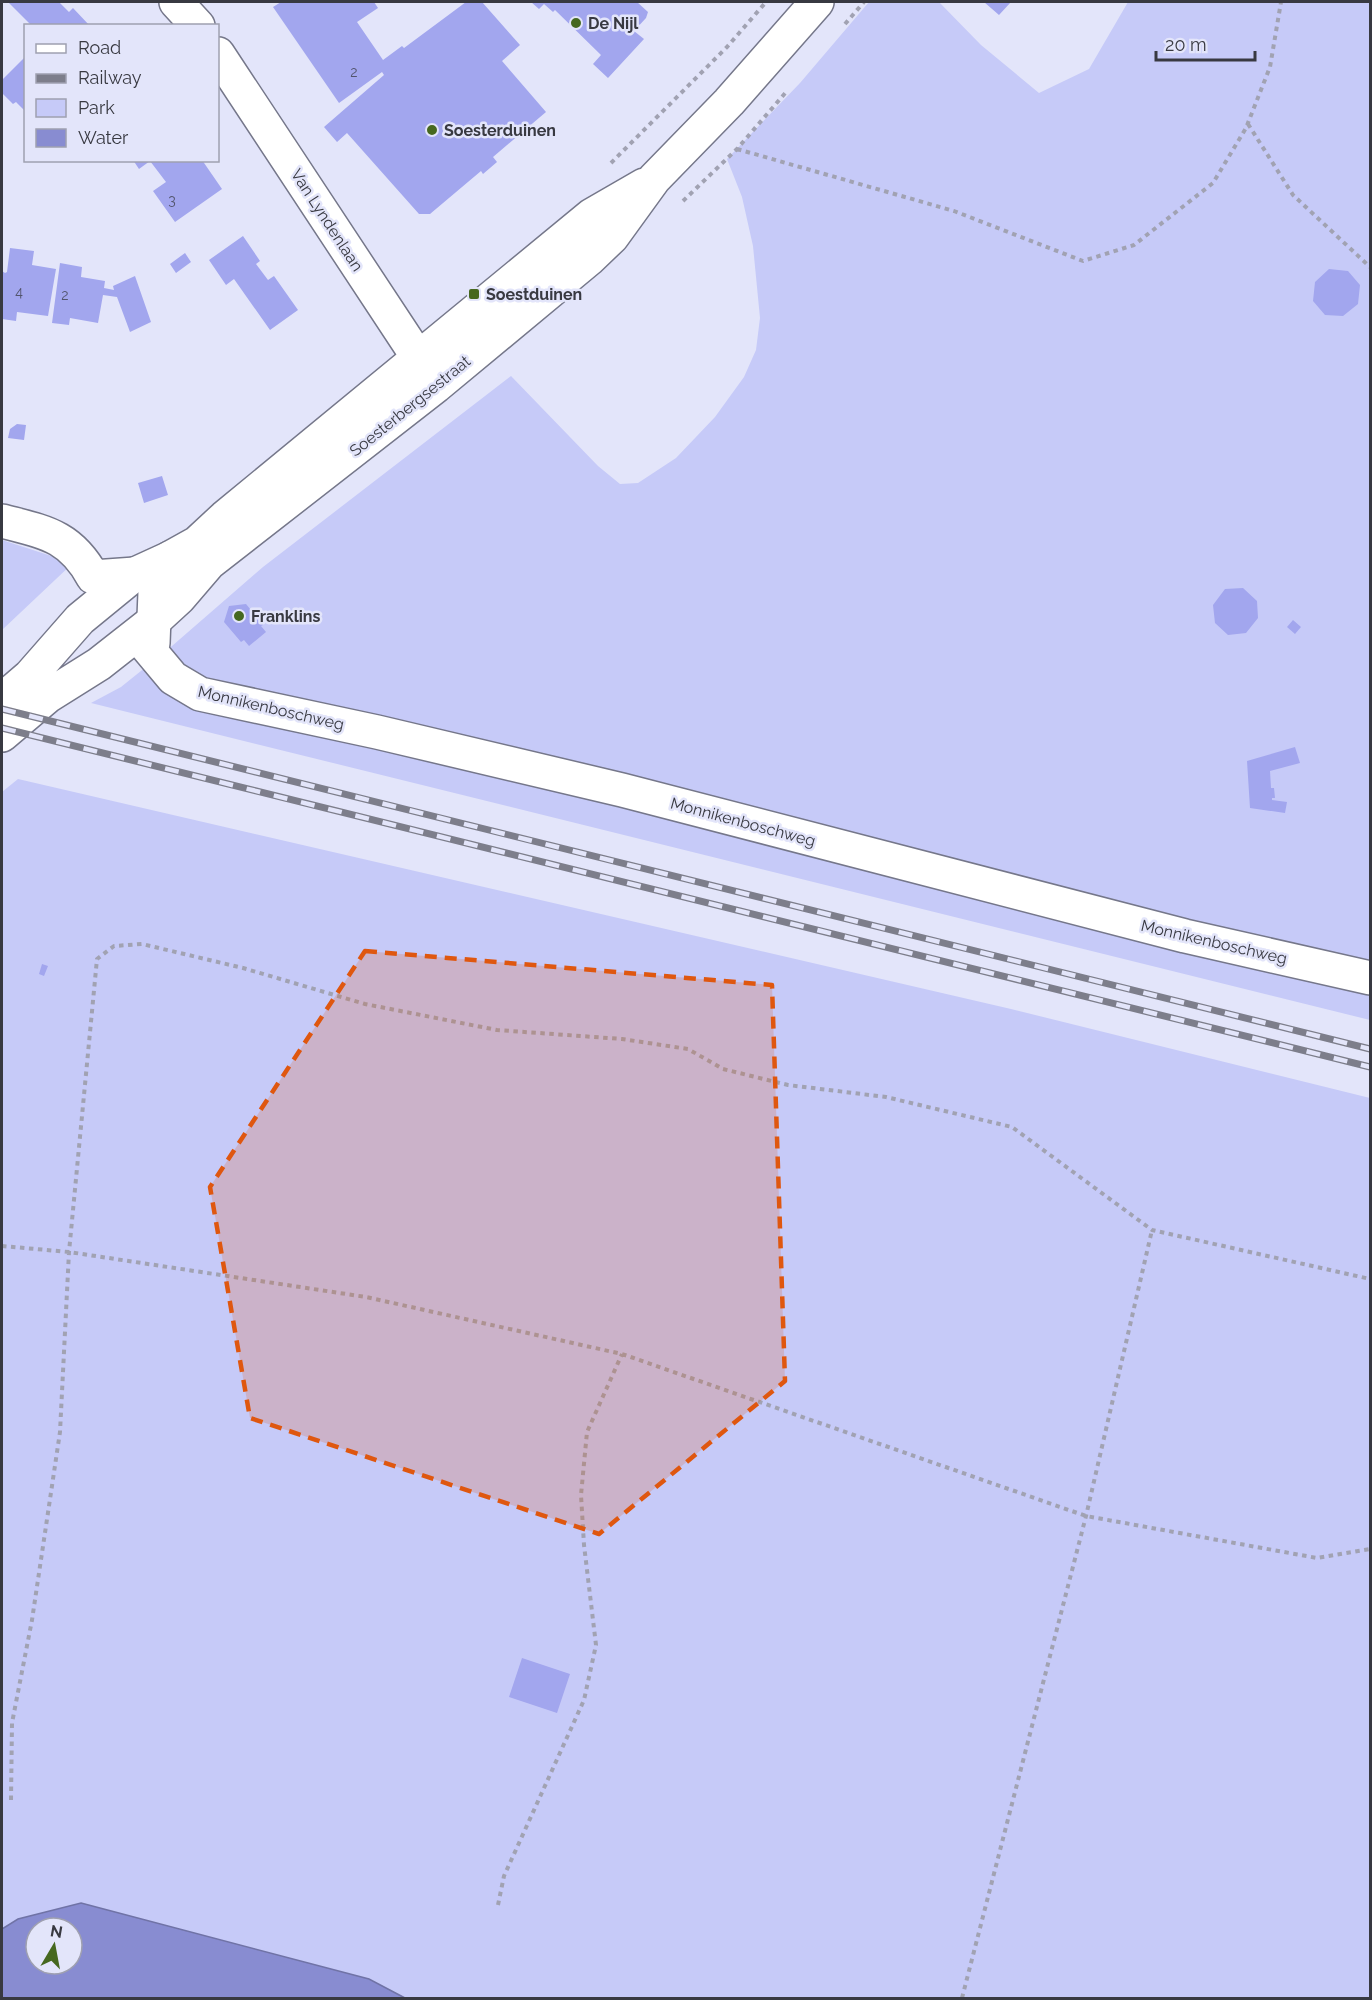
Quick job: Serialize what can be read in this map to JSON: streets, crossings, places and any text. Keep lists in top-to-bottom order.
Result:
{
  "streets": {
    "street": ["Van Lyndenlaan", "Soesterbergsestraat", "Monnikenboschweg"]
  },
  "crossings": [
    ["Van Lyndenlaan", "Soesterbergsestraat"],
    ["Soesterbergsestraat", "Monnikenboschweg"]
  ],
  "places": {
    "other": ["De Nijl", "Soesterduinen", "Franklins"],
    "transit": ["Soestduinen"]
  },
  "house_numbers": [
    "2",
    "3",
    "4",
    "2"
  ],
  "legend": [
    "Road",
    "Railway",
    "Park",
    "Water"
  ],
  "scale_bar": "20 m",
  "north": "top"
}
